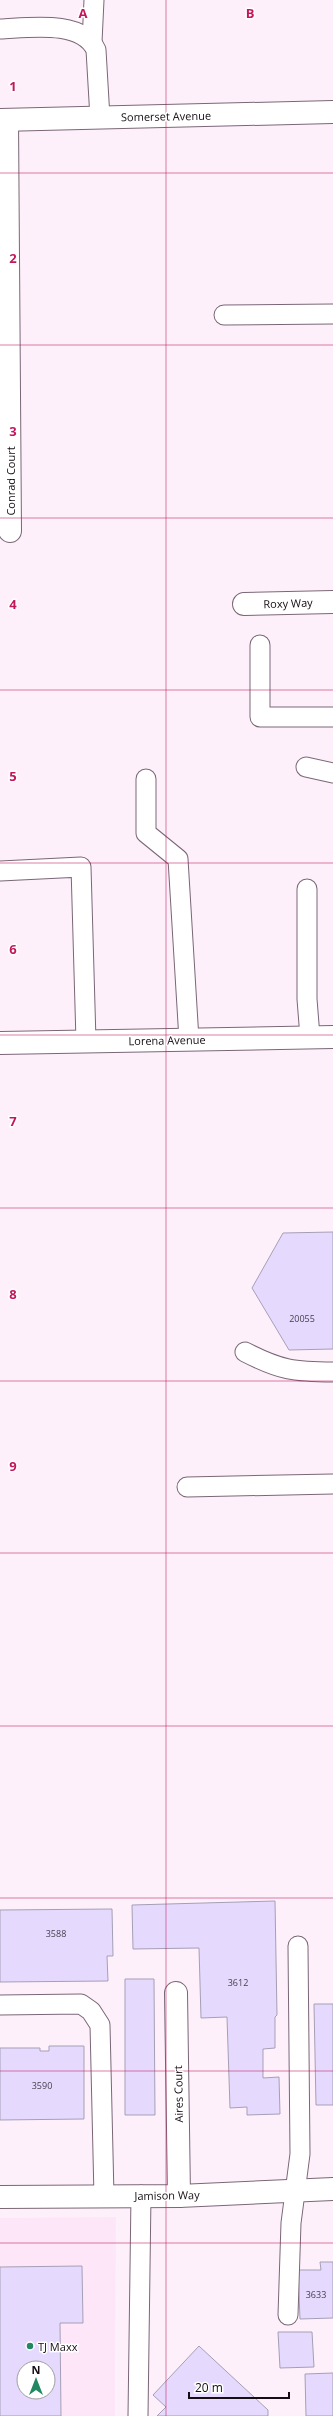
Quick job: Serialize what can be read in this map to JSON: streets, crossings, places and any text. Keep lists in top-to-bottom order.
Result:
{
  "streets": {
    "street": [
      "Somerset Avenue",
      "Conrad Court",
      "Roxy Way",
      "Lorena Avenue",
      "Aires Court",
      "Jamison Way"
    ]
  },
  "crossings": [
    ["Somerset Avenue", "Conrad Court"],
    ["Aires Court", "Jamison Way"]
  ],
  "places": ["TJ Maxx"],
  "house_numbers": [
    "20055",
    "3588",
    "3612",
    "3590",
    "3633"
  ],
  "scale_bar": "20 m",
  "north": "top",
  "grid": {
    "columns": ["A", "B"],
    "rows": [
      "1",
      "2",
      "3",
      "4",
      "5",
      "6",
      "7",
      "8",
      "9"
    ]
  }
}
